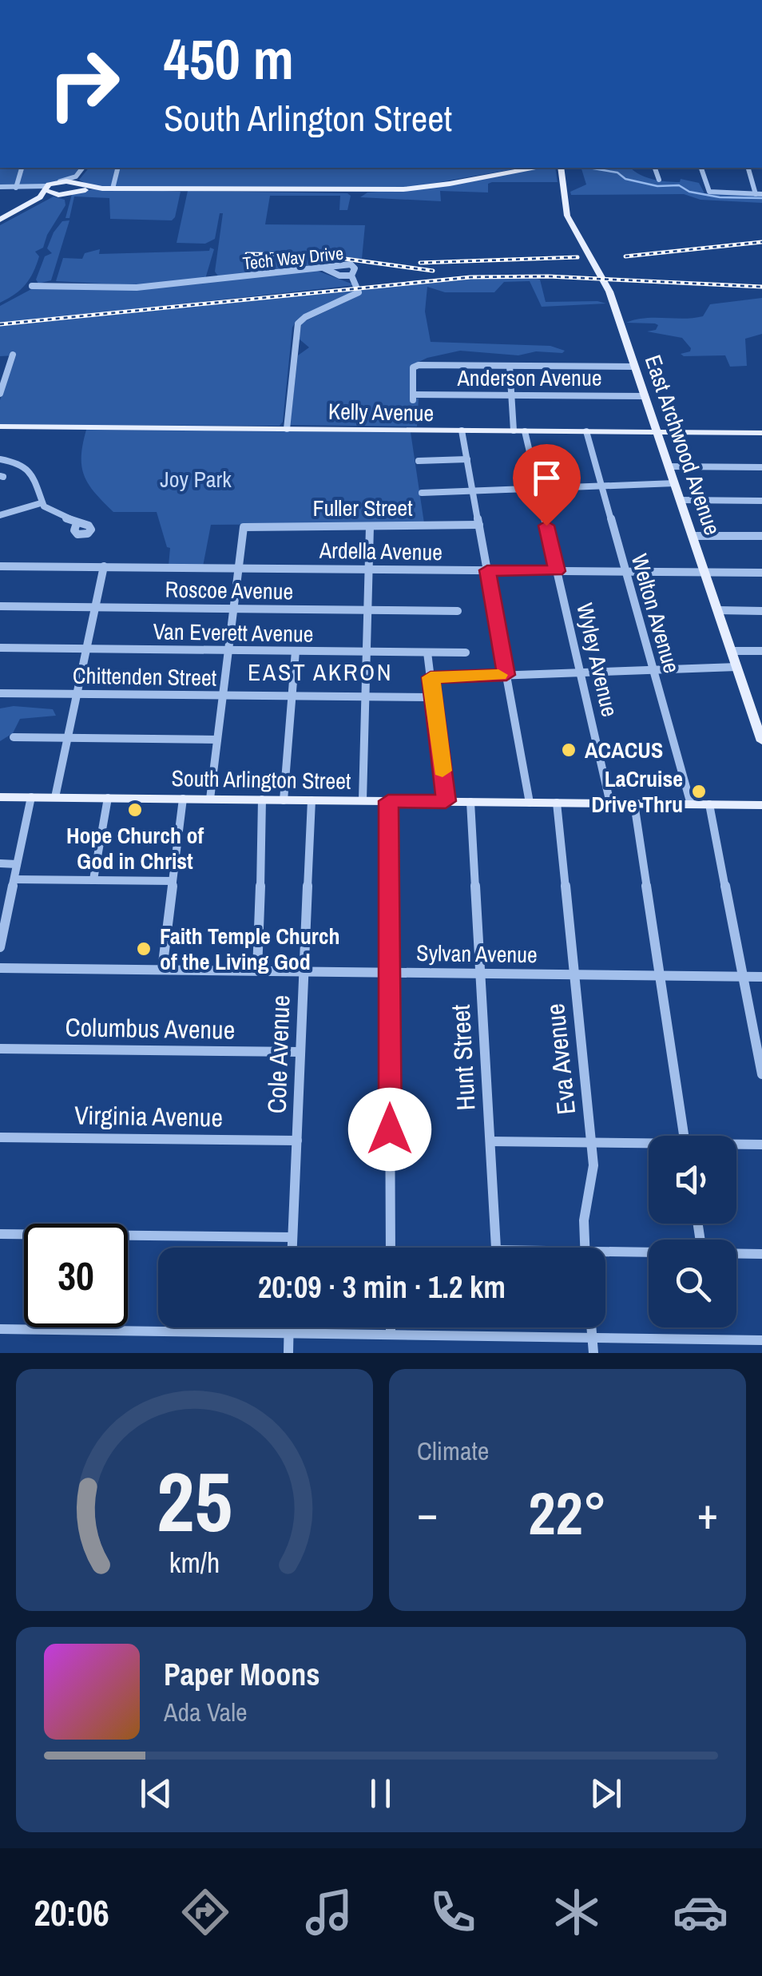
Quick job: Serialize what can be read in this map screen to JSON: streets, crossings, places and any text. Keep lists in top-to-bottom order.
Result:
{
  "streets": {
    "main road": ["Kelly Avenue", "East Archwood Avenue", "South Arlington Street"],
    "street": [
      "Tech Way Drive",
      "Anderson Avenue",
      "Fuller Street",
      "Ardella Avenue",
      "Roscoe Avenue",
      "Welton Avenue",
      "Van Everett Avenue",
      "Wyley Avenue",
      "Chittenden Street",
      "Sylvan Avenue",
      "Columbus Avenue",
      "Cole Avenue",
      "Hunt Street",
      "Eva Avenue",
      "Virginia Avenue"
    ]
  },
  "crossings": [
    ["Tech Way Drive", "Kelly Avenue"],
    ["Anderson Avenue", "East Archwood Avenue"],
    ["Kelly Avenue", "East Archwood Avenue"],
    ["Kelly Avenue", "Welton Avenue"],
    ["Kelly Avenue", "Wyley Avenue"],
    ["East Archwood Avenue", "Ardella Avenue"],
    ["Fuller Street", "Ardella Avenue"],
    ["Ardella Avenue", "Welton Avenue"],
    ["Ardella Avenue", "Wyley Avenue"],
    ["Welton Avenue", "South Arlington Street"],
    ["Wyley Avenue", "South Arlington Street"],
    ["South Arlington Street", "Cole Avenue"],
    ["South Arlington Street", "Hunt Street"],
    ["South Arlington Street", "Eva Avenue"],
    ["Sylvan Avenue", "Cole Avenue"],
    ["Sylvan Avenue", "Hunt Street"],
    ["Sylvan Avenue", "Eva Avenue"],
    ["Columbus Avenue", "Cole Avenue"],
    ["Cole Avenue", "Virginia Avenue"]
  ],
  "districts": ["EAST AKRON"],
  "parks": ["Joy Park"],
  "places": [
    "ACACUS",
    "LaCruise Drive Thru",
    "Hope Church of God in Christ",
    "Faith Temple Church of the Living God"
  ],
  "page": {
    "turn": ["450 m", "South Arlington Street"],
    "limit": "30",
    "trip": "20:09 · 3 min · 1.2 km",
    "tile": "Climate",
    "heat": ["−", "22°", "+"],
    "song": ["Paper Moons", "Ada Vale"],
    "tabs": "20:06",
    "gauge": ["25", "km/h"]
  }
}
